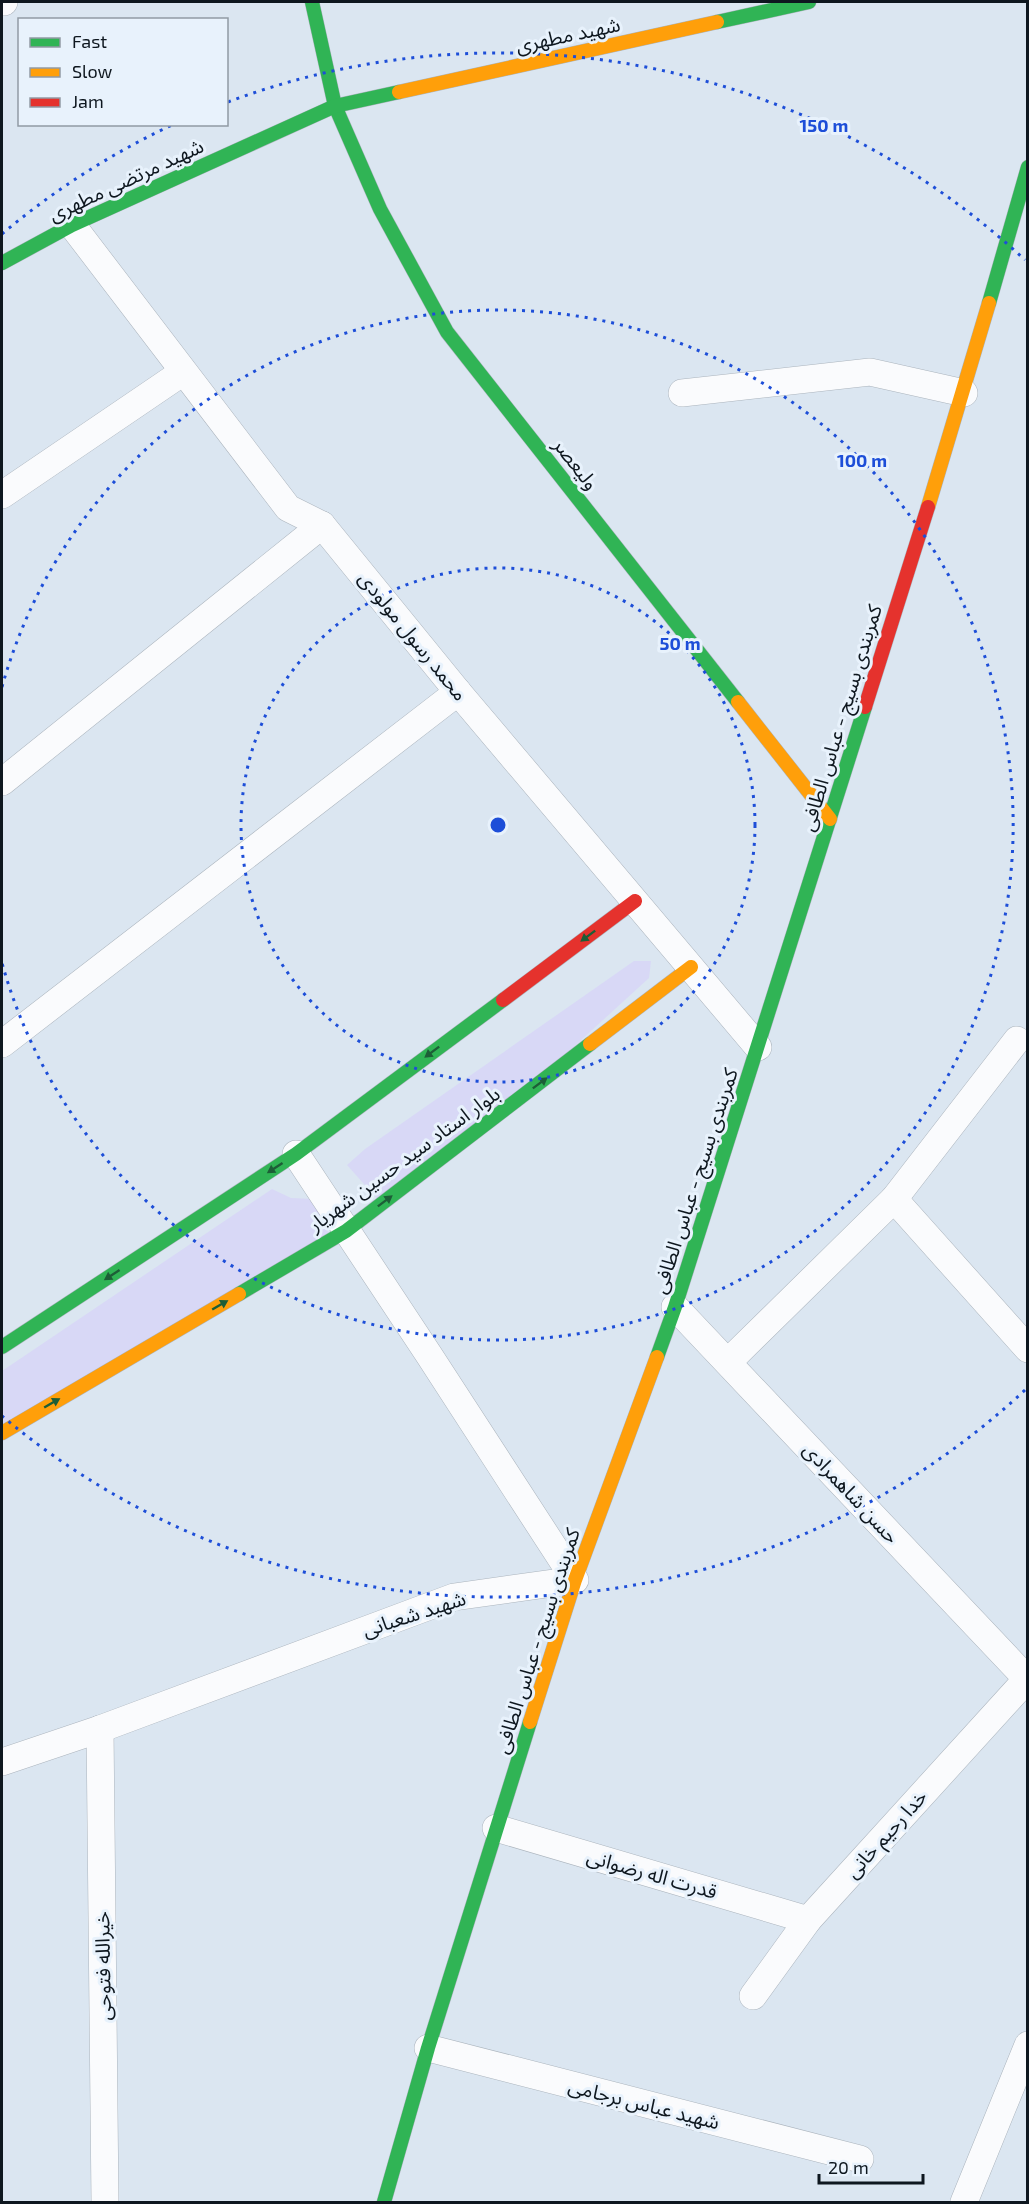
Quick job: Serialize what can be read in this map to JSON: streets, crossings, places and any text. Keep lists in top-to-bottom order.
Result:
{
  "streets": {
    "street": [
      "شهید مطهری",
      "شهید مرتضی مطهری",
      "ولیعصر",
      "محمد رسول مولودی",
      "کمربندی بسیج - عباس الطافی",
      "بلوار استاد سید حسین شهریار",
      "حسن شاهمرادی",
      "شهید شعبانی",
      "خدا رحیم خانی",
      "قدرت اله رضوانی",
      "خیرالله فتوحی",
      "شهید عباس برجامی"
    ]
  },
  "crossings": [
    ["شهید مطهری", "شهید مرتضی مطهری"],
    ["شهید مطهری", "ولیعصر"],
    ["شهید مرتضی مطهری", "ولیعصر"],
    ["شهید مرتضی مطهری", "محمد رسول مولودی"],
    ["ولیعصر", "کمربندی بسیج - عباس الطافی"],
    ["محمد رسول مولودی", "کمربندی بسیج - عباس الطافی"],
    ["محمد رسول مولودی", "بلوار استاد سید حسین شهریار"],
    ["کمربندی بسیج - عباس الطافی", "حسن شاهمرادی"],
    ["کمربندی بسیج - عباس الطافی", "شهید شعبانی"],
    ["کمربندی بسیج - عباس الطافی", "قدرت اله رضوانی"],
    ["کمربندی بسیج - عباس الطافی", "شهید عباس برجامی"],
    ["حسن شاهمرادی", "خدا رحیم خانی"],
    ["شهید شعبانی", "خیرالله فتوحی"],
    ["خدا رحیم خانی", "قدرت اله رضوانی"]
  ],
  "legend": ["Fast", "Slow", "Jam"],
  "scale_bar": "20 m",
  "rings": ["150 m", "100 m", "50 m"]
}
